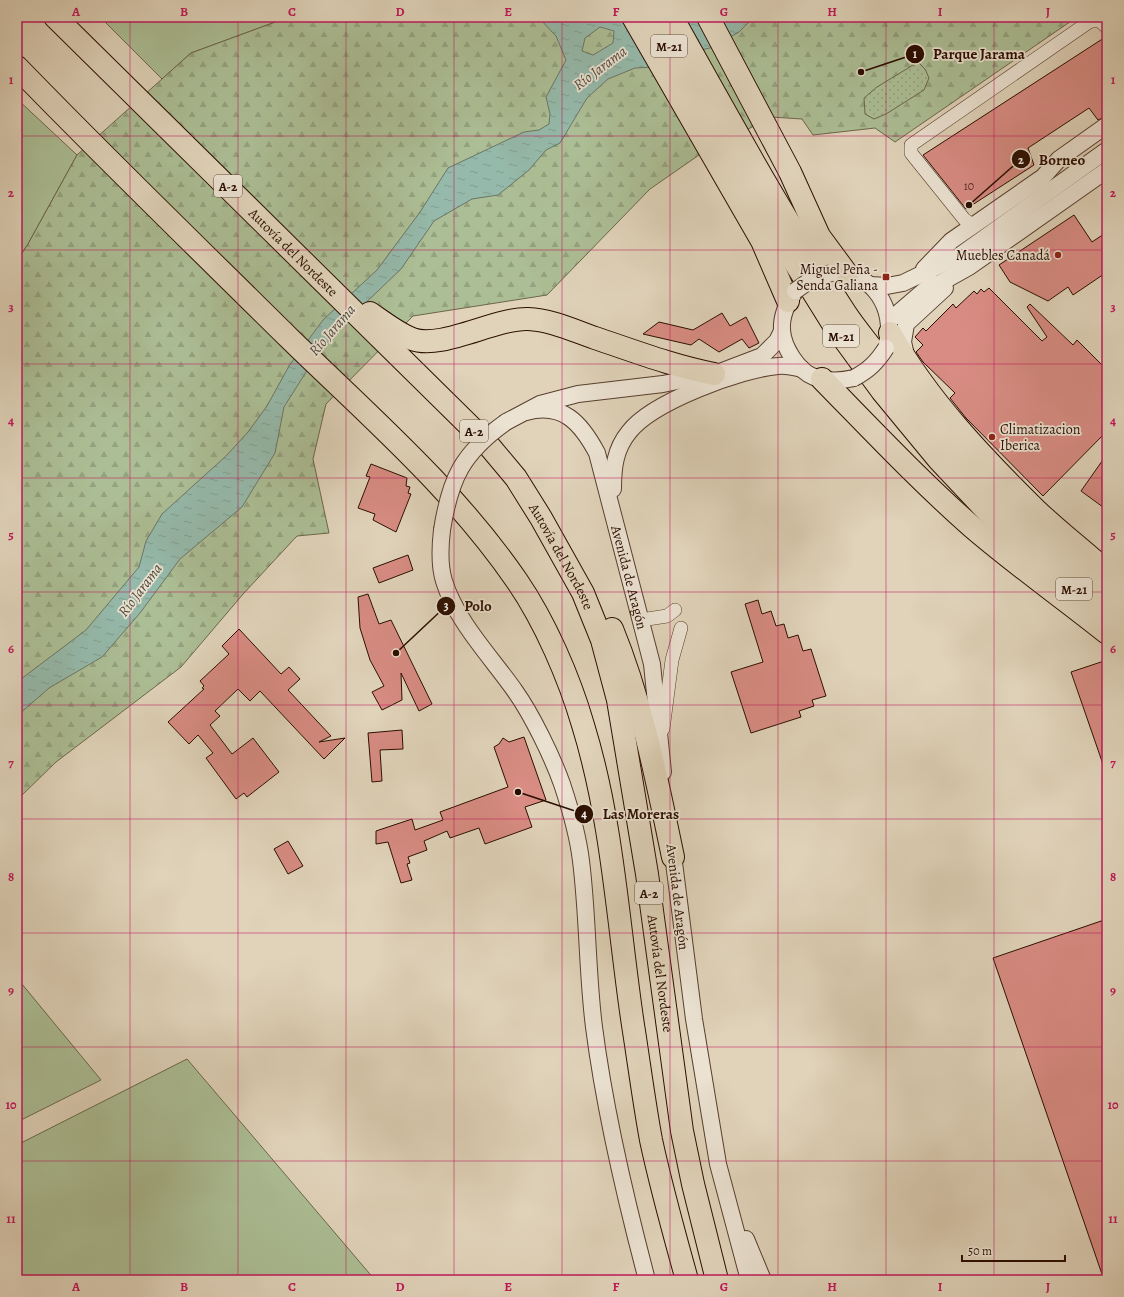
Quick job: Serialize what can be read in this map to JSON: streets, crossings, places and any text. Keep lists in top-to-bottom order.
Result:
{
  "streets": {
    "highway": ["M-21", "A-2", "Autovía del Nordeste"],
    "street": ["Avenida de Aragón"]
  },
  "water": ["Río Jarama"],
  "places": {
    "other": [
      "Parque Jarama",
      "Borneo",
      "Muebles Canadá",
      "Climatizacion Iberica",
      "Polo",
      "Las Moreras"
    ],
    "transit": ["Miguel Peña - Senda Galiana"]
  },
  "house_numbers": ["10"],
  "scale_bar": "50 m",
  "grid": {
    "columns": [
      "A",
      "B",
      "C",
      "D",
      "E",
      "F",
      "G",
      "H",
      "I",
      "J"
    ],
    "rows": [
      "1",
      "2",
      "3",
      "4",
      "5",
      "6",
      "7",
      "8",
      "9",
      "10",
      "11"
    ]
  }
}
